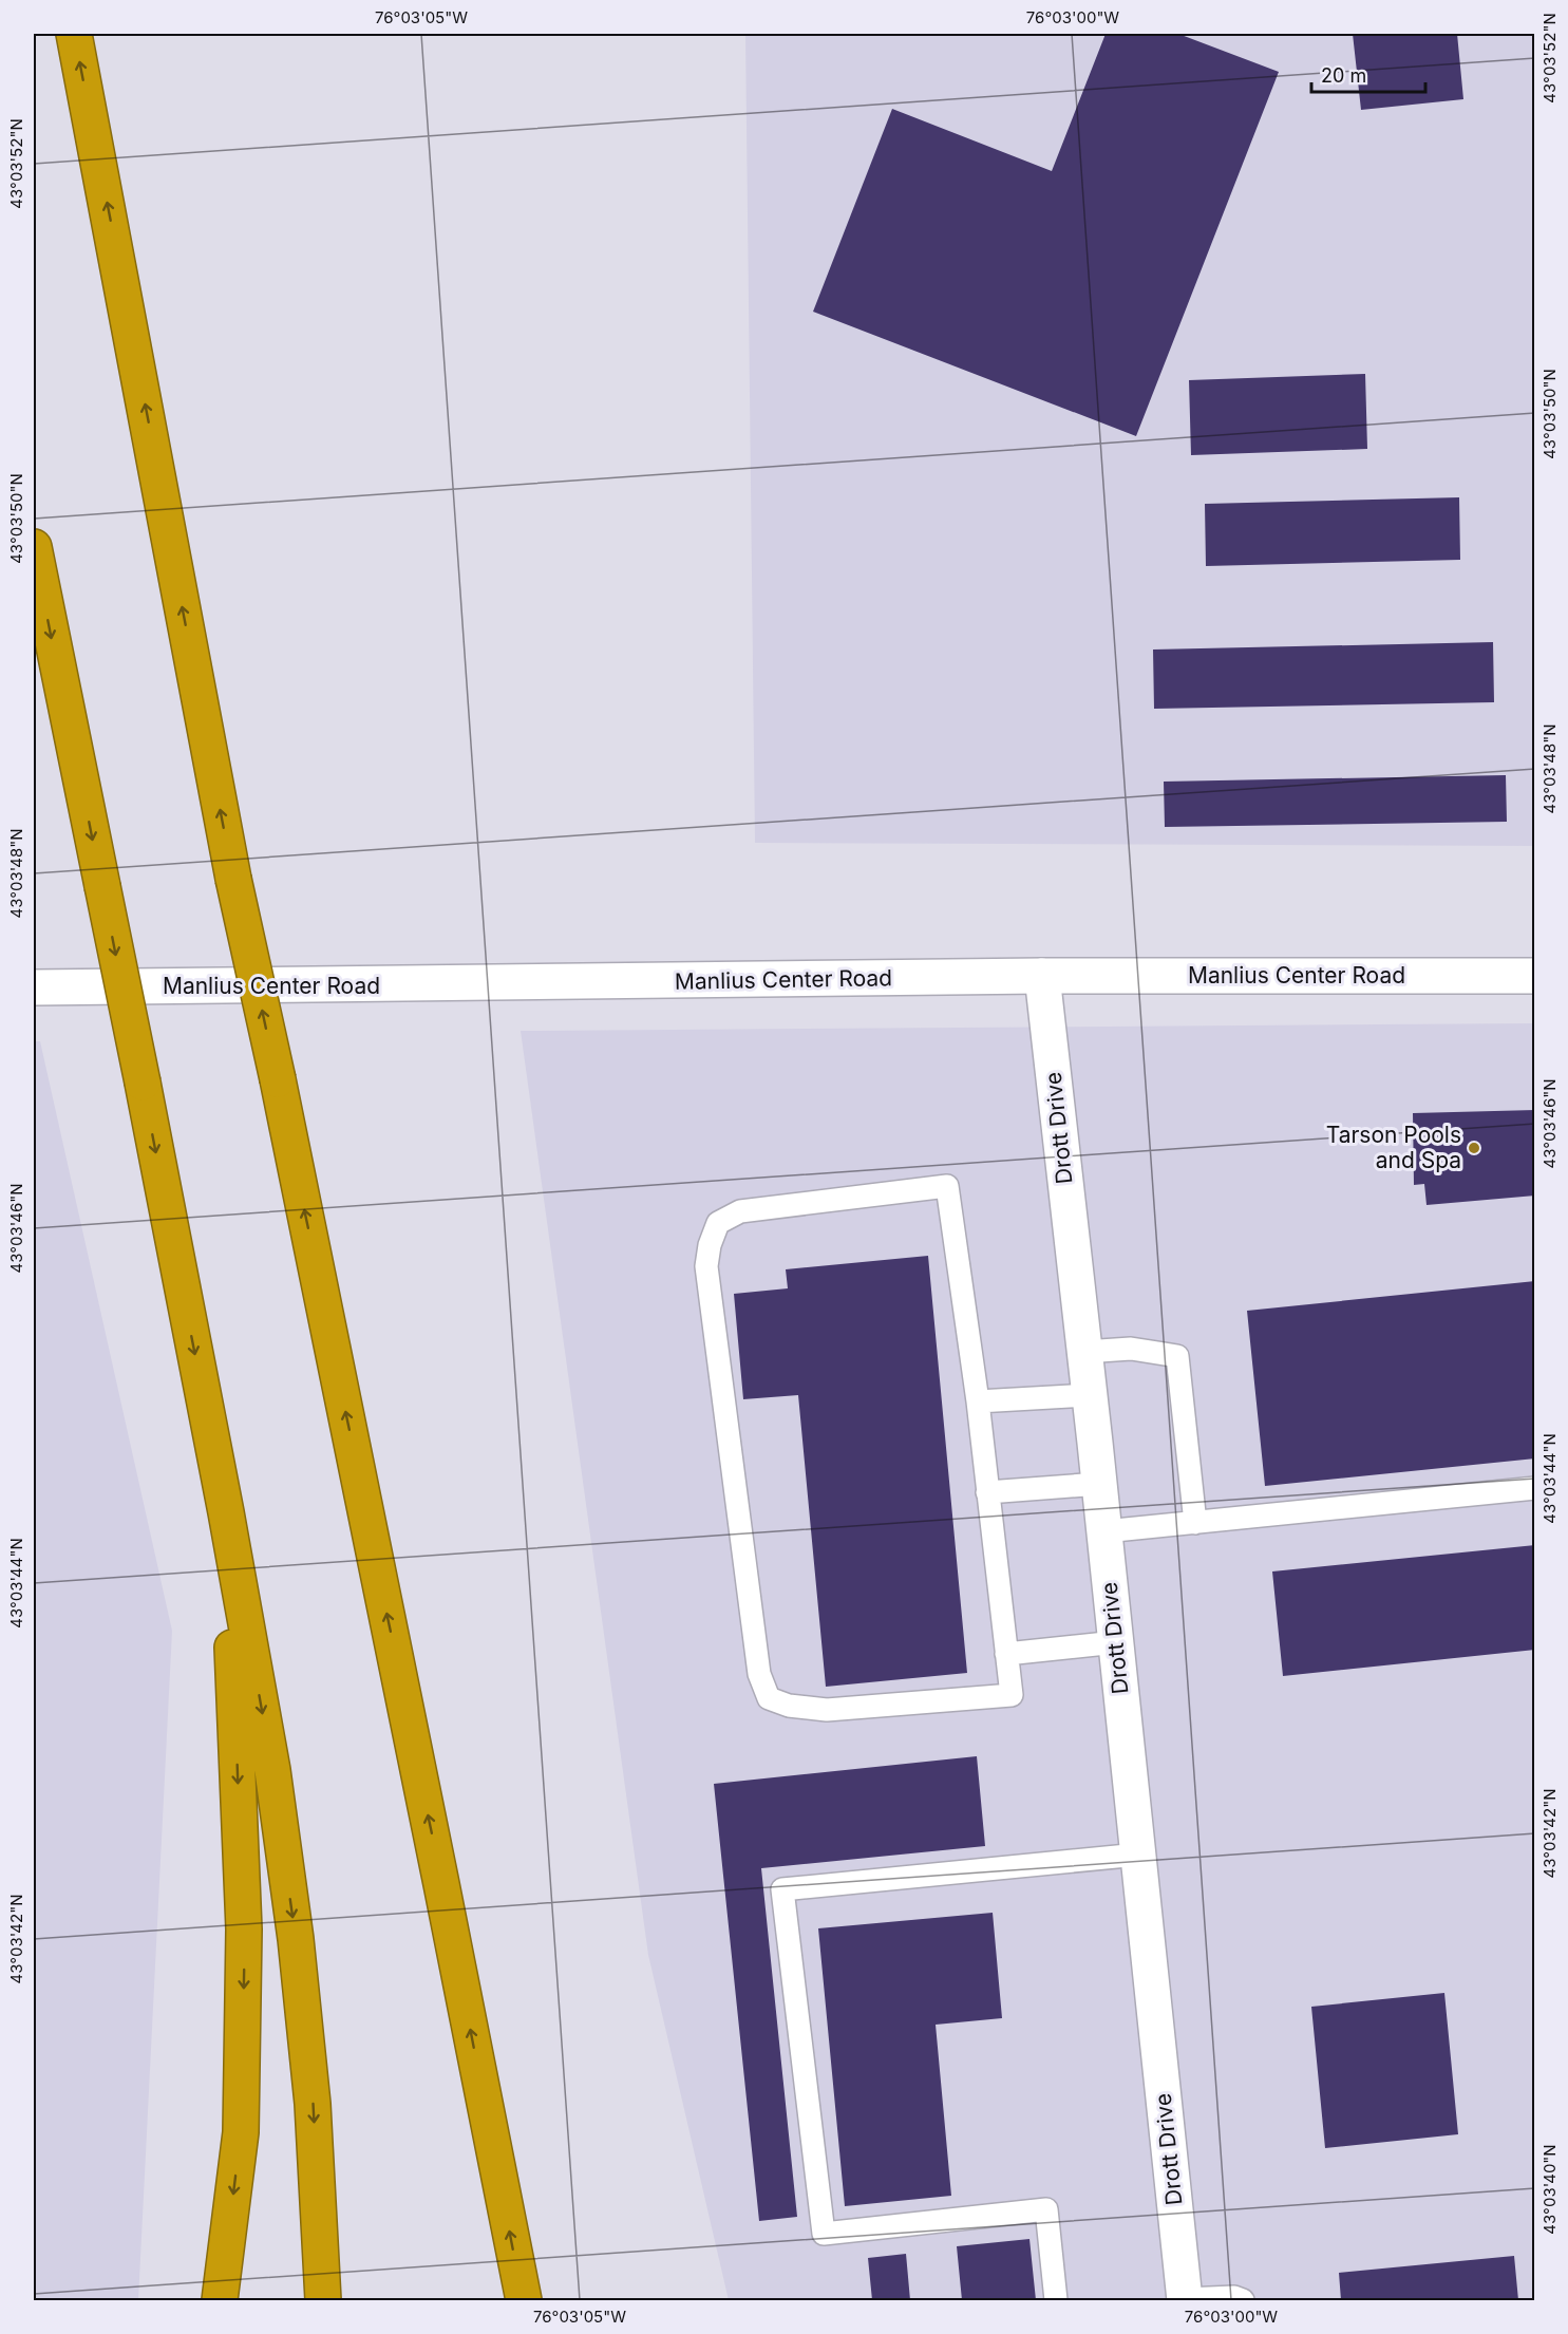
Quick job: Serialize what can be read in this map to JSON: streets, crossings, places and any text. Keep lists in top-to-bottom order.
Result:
{
  "streets": {
    "main road": ["Manlius Center Road", "Drott Drive"]
  },
  "crossings": [
    ["Manlius Center Road", "Drott Drive"]
  ],
  "places": ["Tarson Pools and Spa"],
  "scale_bar": "20 m",
  "coordinates": [
    "76°03'05\"W",
    "76°03'00\"W",
    "43°03'52\"N",
    "43°03'50\"N",
    "43°03'48\"N",
    "43°03'46\"N",
    "43°03'44\"N",
    "43°03'42\"N",
    "43°03'40\"N"
  ]
}
